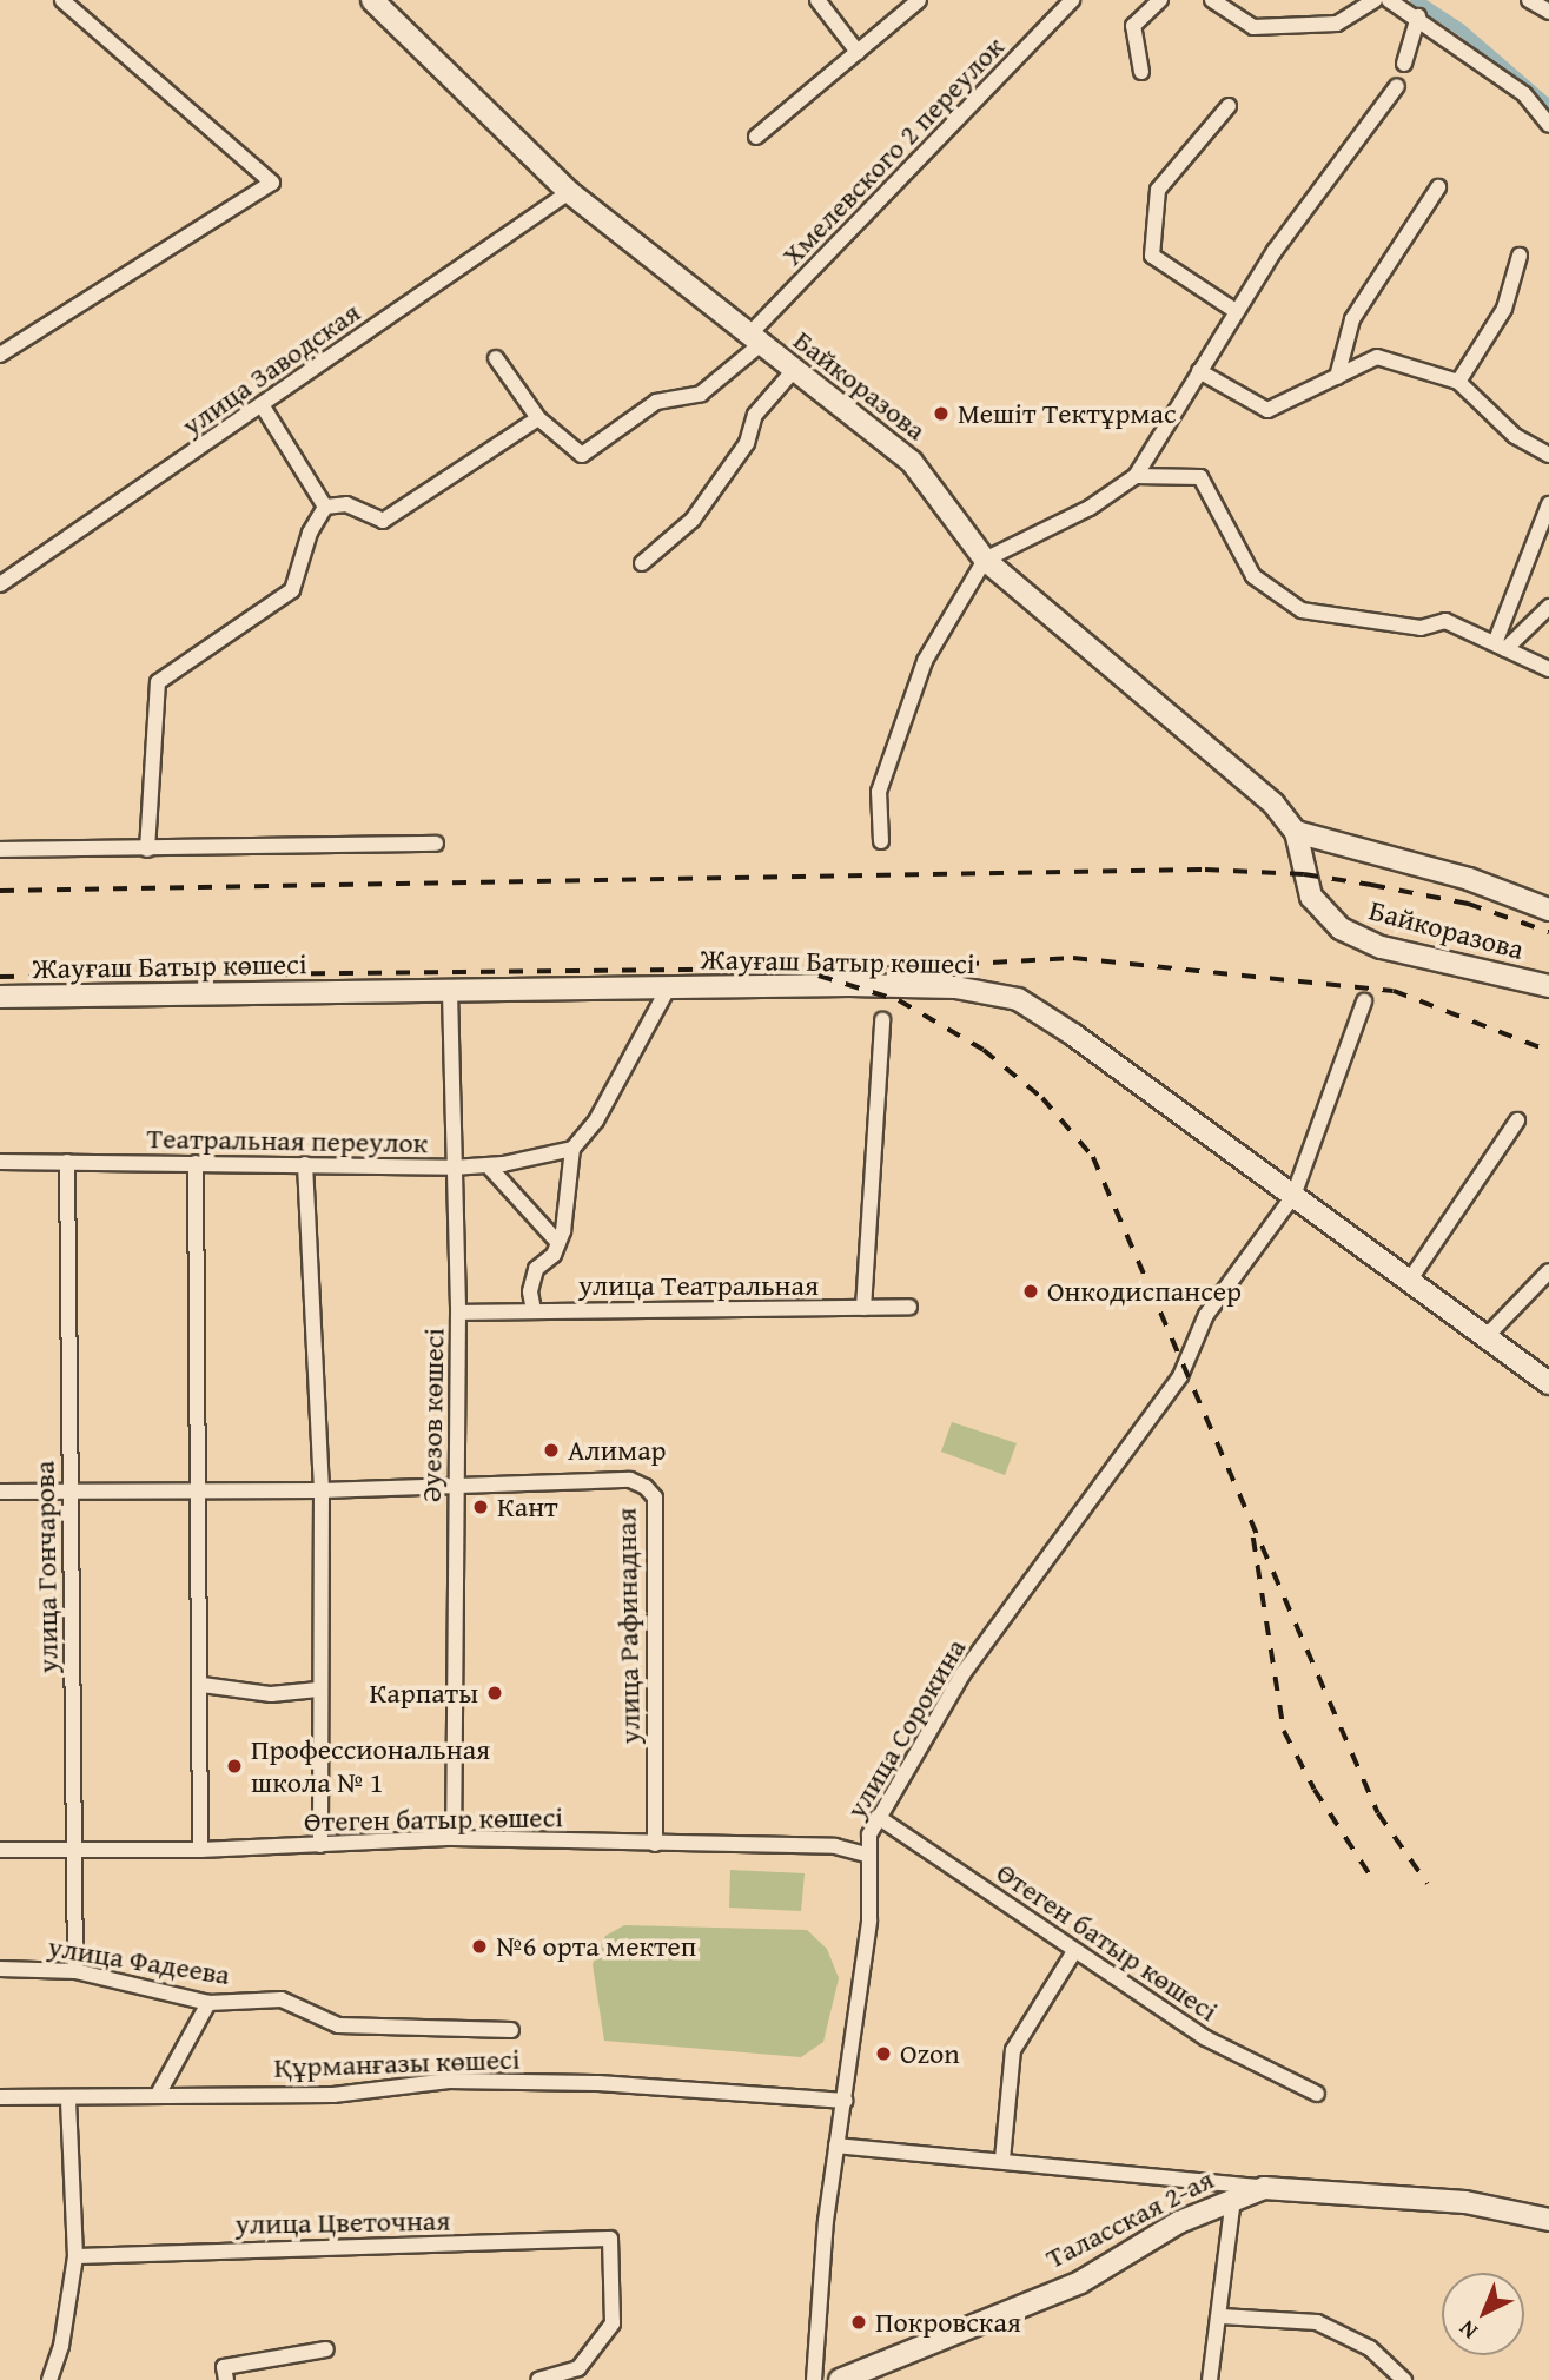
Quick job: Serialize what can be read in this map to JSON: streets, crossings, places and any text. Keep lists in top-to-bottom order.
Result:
{
  "streets": {
    "street": [
      "Хмелевского 2 переулок",
      "улица Заводская",
      "Байкоразова",
      "Жауғаш Батыр көшесі",
      "Театральная переулок",
      "улица Театральная",
      "Әуезов көшесі",
      "улица Гончарова",
      "улица Рафинадная",
      "улица Сорокина",
      "Өтеген батыр көшесі",
      "улица Фадеева",
      "Құрманғазы көшесі",
      "Таласская 2-ая",
      "улица Цветочная"
    ]
  },
  "crossings": [
    ["Хмелевского 2 переулок", "Байкоразова"],
    ["улица Заводская", "Байкоразова"],
    ["Жауғаш Батыр көшесі", "Әуезов көшесі"],
    ["Жауғаш Батыр көшесі", "улица Сорокина"],
    ["Театральная переулок", "улица Театральная"],
    ["Театральная переулок", "Әуезов көшесі"],
    ["Театральная переулок", "улица Гончарова"],
    ["улица Театральная", "Әуезов көшесі"],
    ["Әуезов көшесі", "улица Рафинадная"],
    ["Әуезов көшесі", "Өтеген батыр көшесі"],
    ["улица Гончарова", "улица Рафинадная"],
    ["улица Гончарова", "Өтеген батыр көшесі"],
    ["улица Гончарова", "улица Фадеева"],
    ["улица Рафинадная", "Өтеген батыр көшесі"],
    ["улица Сорокина", "Өтеген батыр көшесі"],
    ["улица Сорокина", "Құрманғазы көшесі"]
  ],
  "places": [
    "Мешіт Тектұрмас",
    "Онкодиспансер",
    "Алимар",
    "Кант",
    "Карпаты",
    "Профессиональная школа № 1",
    "№6 орта мектеп",
    "Ozon",
    "Покровская"
  ],
  "north": "bottom left"
}
